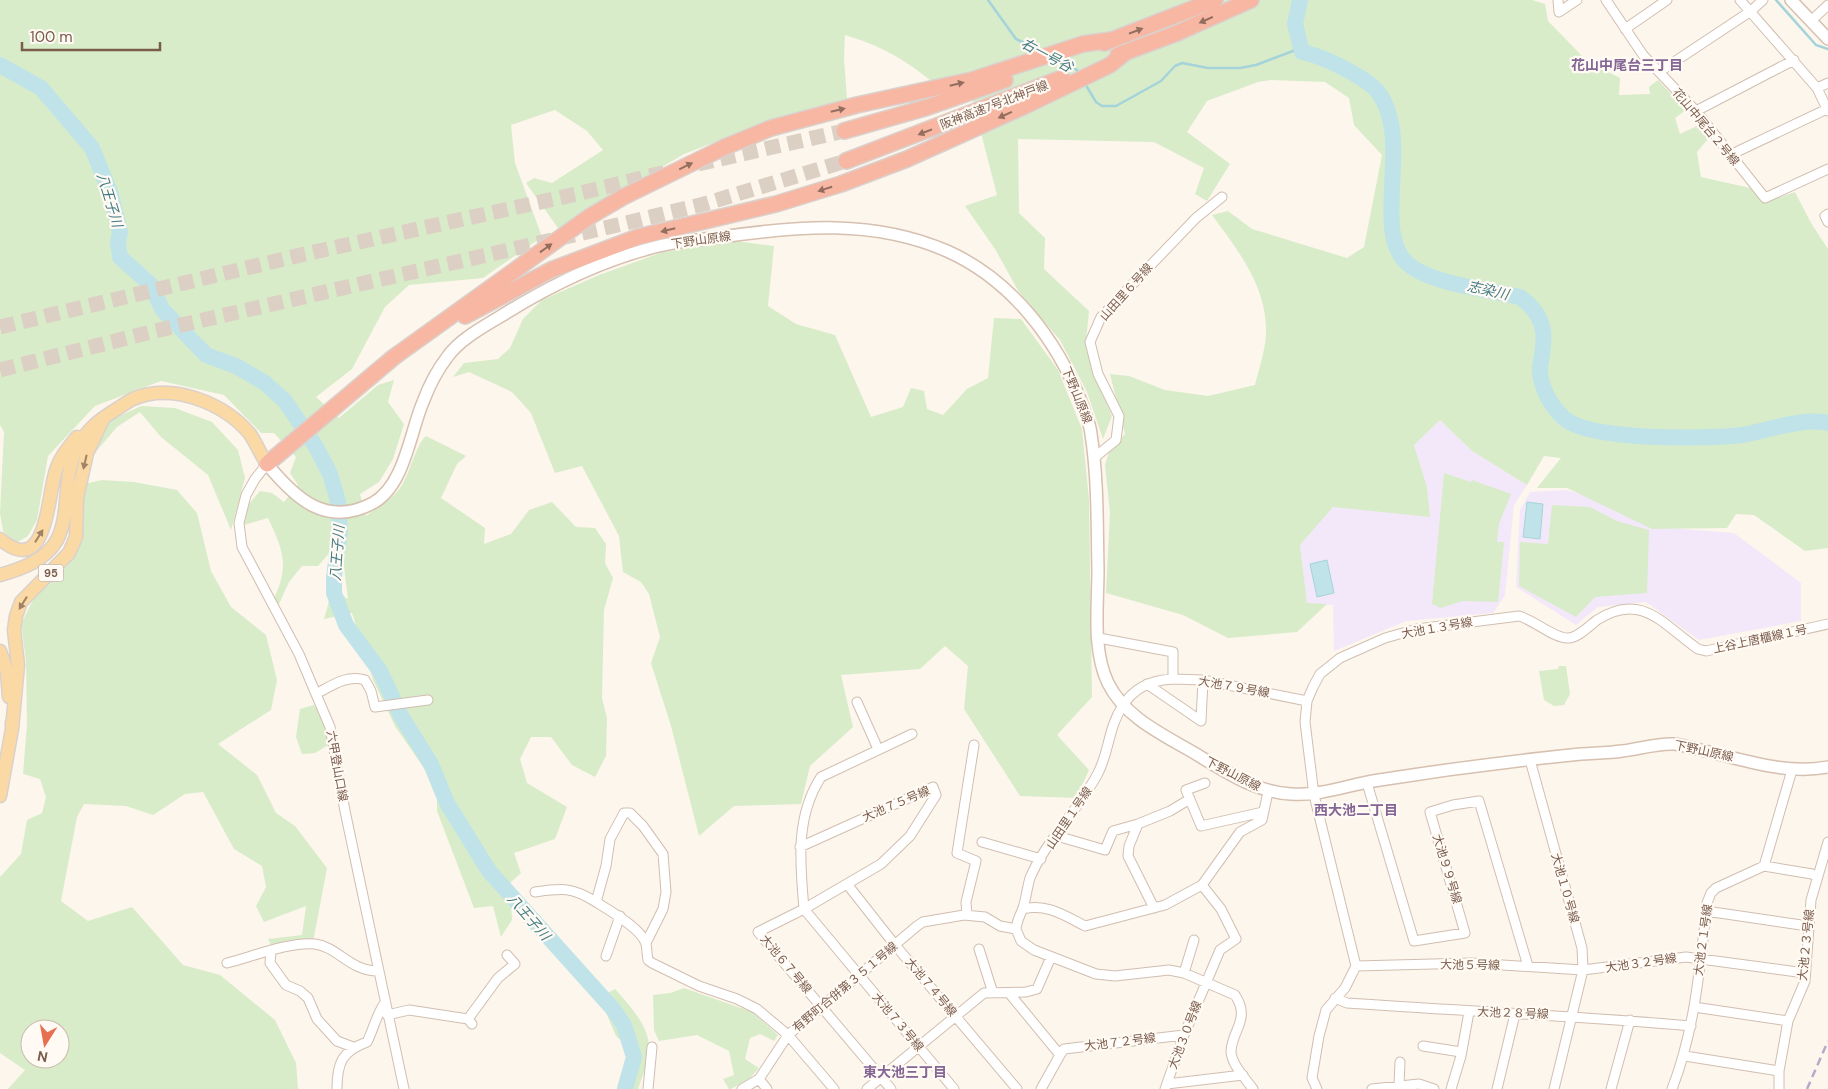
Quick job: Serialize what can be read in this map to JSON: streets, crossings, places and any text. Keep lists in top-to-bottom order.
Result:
{
  "streets": {
    "highway": ["阪神高速7号北神戸線"],
    "main road": ["95"],
    "street": [
      "花山中尾台２号線",
      "下野山原線",
      "山田里６号線",
      "大池１３号線",
      "上谷上唐櫃線１号",
      "大池７９号線",
      "六甲登山口線",
      "大池７５号線",
      "山田里１号線",
      "大池９９号線",
      "大池１０号線",
      "大池２１号線",
      "大池２３号線",
      "大池３２号線",
      "大池６７号線",
      "大池５号線",
      "有野町合併第３５１号線",
      "大池７４号線",
      "大池２８号線",
      "大池７３号線",
      "大池３０号線",
      "大池７２号線"
    ]
  },
  "crossings": [
    ["下野山原線", "山田里６号線"],
    ["下野山原線", "95"],
    ["下野山原線", "大池１３号線"],
    ["下野山原線", "六甲登山口線"],
    ["下野山原線", "山田里１号線"],
    ["下野山原線", "大池９９号線"],
    ["下野山原線", "大池１０号線"],
    ["95", "六甲登山口線"],
    ["大池１３号線", "上谷上唐櫃線１号"],
    ["大池１３号線", "大池７９号線"],
    ["大池１３号線", "大池５号線"],
    ["大池７５号線", "大池６７号線"],
    ["大池７５号線", "大池７４号線"],
    ["大池７５号線", "大池７３号線"],
    ["大池９９号線", "大池５号線"],
    ["大池１０号線", "大池３２号線"],
    ["大池１０号線", "大池５号線"],
    ["大池１０号線", "大池２８号線"],
    ["大池２１号線", "大池３２号線"],
    ["大池２１号線", "大池２８号線"],
    ["大池２３号線", "大池３２号線"],
    ["大池３２号線", "大池５号線"],
    ["大池６７号線", "有野町合併第３５１号線"],
    ["有野町合併第３５１号線", "大池７４号線"],
    ["有野町合併第３５１号線", "大池７３号線"],
    ["大池３０号線", "大池７２号線"]
  ],
  "districts": ["花山中尾台三丁目", "西大池二丁目", "東大池三丁目"],
  "water": ["右一号谷", "八王子川", "志染川"],
  "scale_bar": "100 m",
  "north": "bottom"
}
